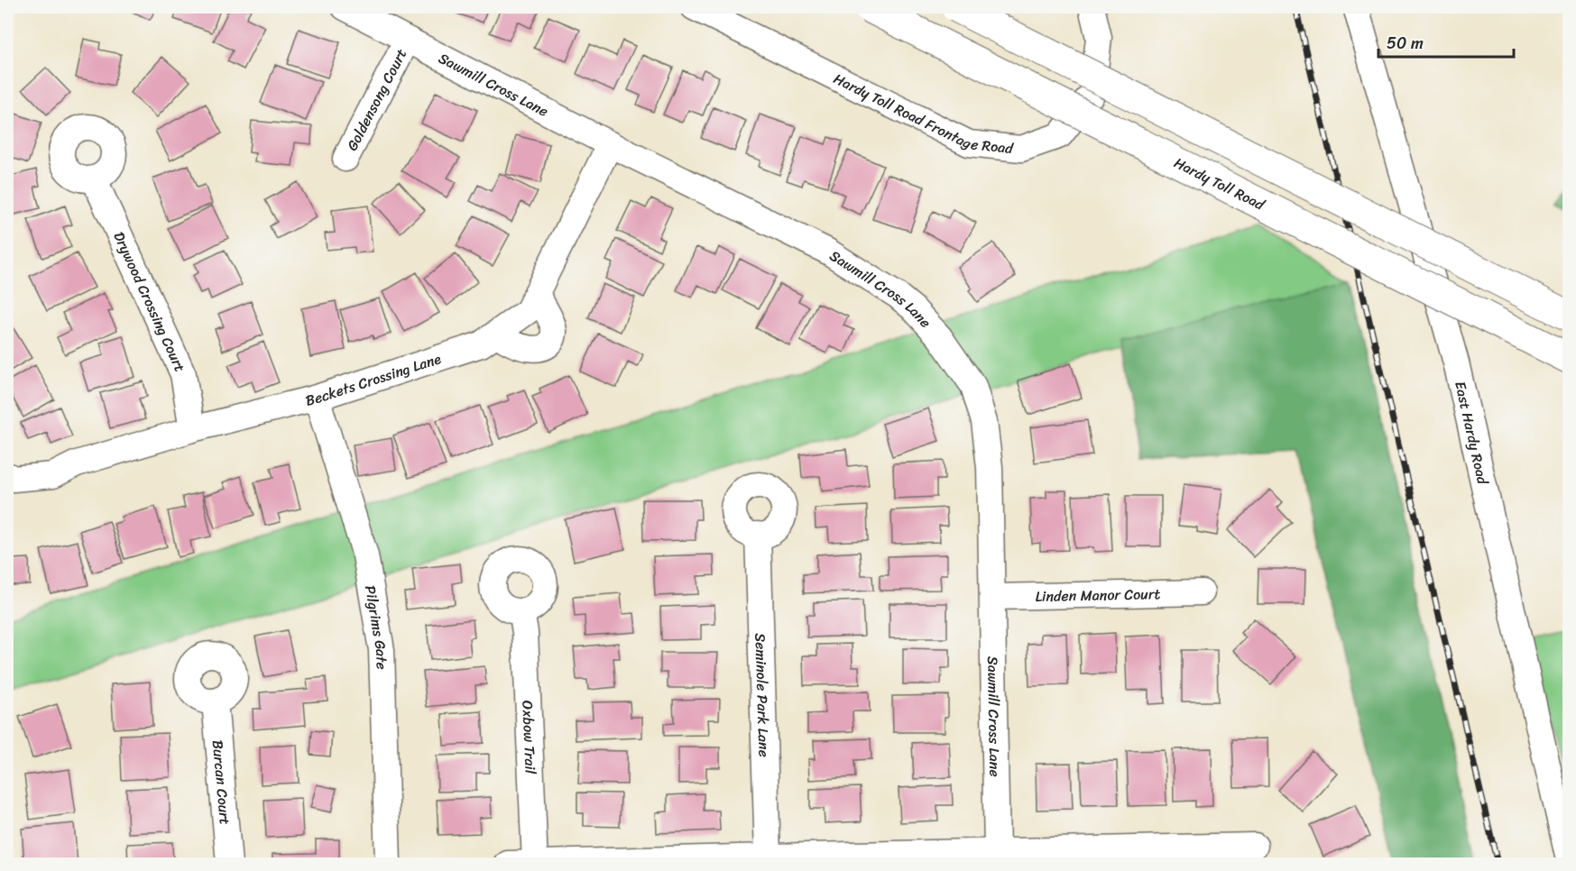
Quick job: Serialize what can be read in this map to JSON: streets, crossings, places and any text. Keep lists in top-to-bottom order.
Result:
{
  "streets": {
    "highway": ["Hardy Toll Road"],
    "street": [
      "Sawmill Cross Lane",
      "Goldensong Court",
      "Hardy Toll Road Frontage Road",
      "Drywood Crossing Court",
      "Beckets Crossing Lane",
      "East Hardy Road",
      "Linden Manor Court",
      "Pilgrims Gate",
      "Seminole Park Lane",
      "Oxbow Trail",
      "Burcan Court"
    ]
  },
  "crossings": [
    ["Sawmill Cross Lane", "Goldensong Court"],
    ["Sawmill Cross Lane", "Beckets Crossing Lane"],
    ["Sawmill Cross Lane", "Linden Manor Court"],
    ["Drywood Crossing Court", "Beckets Crossing Lane"],
    ["Beckets Crossing Lane", "Pilgrims Gate"]
  ],
  "scale_bar": "50 m"
}
